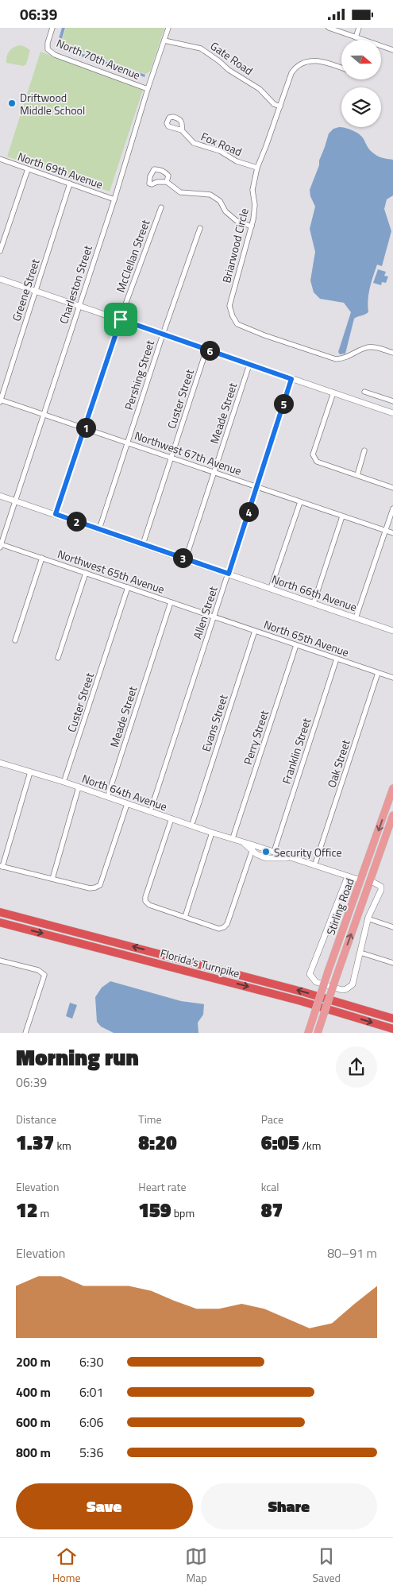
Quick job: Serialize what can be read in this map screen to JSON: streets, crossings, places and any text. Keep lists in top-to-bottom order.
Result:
{
  "streets": {
    "highway": ["Florida's Turnpike"],
    "main road": ["Stirling Road"],
    "street": [
      "Gate Road",
      "North 70th Avenue",
      "Fox Road",
      "North 69th Avenue",
      "Briarwood Circle",
      "McClellan Street",
      "Charleston Street",
      "Greene Street",
      "Pershing Street",
      "Custer Street",
      "Meade Street",
      "Northwest 67th Avenue",
      "Northwest 65th Avenue",
      "North 66th Avenue",
      "Allen Street",
      "North 65th Avenue",
      "Evans Street",
      "Perry Street",
      "Franklin Street",
      "Oak Street",
      "North 64th Avenue"
    ]
  },
  "crossings": [
    ["Gate Road", "Briarwood Circle"],
    ["Gate Road", "Charleston Street"],
    ["North 70th Avenue", "Charleston Street"],
    ["Fox Road", "Briarwood Circle"],
    ["North 69th Avenue", "Charleston Street"],
    ["North 69th Avenue", "Greene Street"],
    ["McClellan Street", "Northwest 67th Avenue"],
    ["McClellan Street", "North 66th Avenue"],
    ["Charleston Street", "Northwest 67th Avenue"],
    ["Charleston Street", "Northwest 65th Avenue"],
    ["Charleston Street", "North 66th Avenue"],
    ["Greene Street", "Northwest 67th Avenue"],
    ["Pershing Street", "Northwest 67th Avenue"],
    ["Pershing Street", "North 66th Avenue"],
    ["Custer Street", "Northwest 67th Avenue"],
    ["Custer Street", "Northwest 65th Avenue"],
    ["Custer Street", "North 66th Avenue"],
    ["Meade Street", "Northwest 67th Avenue"],
    ["Meade Street", "Northwest 65th Avenue"],
    ["Meade Street", "North 66th Avenue"],
    ["Northwest 67th Avenue", "Allen Street"],
    ["Northwest 65th Avenue", "Allen Street"],
    ["Northwest 65th Avenue", "North 65th Avenue"],
    ["North 66th Avenue", "Allen Street"],
    ["Allen Street", "North 65th Avenue"],
    ["North 65th Avenue", "Evans Street"],
    ["North 65th Avenue", "Perry Street"],
    ["North 65th Avenue", "Franklin Street"],
    ["North 65th Avenue", "Oak Street"],
    ["North 64th Avenue", "Stirling Road"]
  ],
  "places": ["Driftwood Middle School", "Security Office"],
  "north": "right",
  "page": {
    "status": "06:39",
    "pins": [
      "6",
      "5",
      "1",
      "4",
      "2",
      "3"
    ],
    "heading": ["Morning run", "06:39"],
    "stats": [
      ["Distance", "1.37 km"],
      ["Time", "8:20"],
      ["Pace", "6:05 /km"],
      ["Elevation", "12 m"],
      ["Heart rate", "159 bpm"],
      ["kcal", "87"]
    ],
    "chart": ["Elevation", "80–91 m"],
    "list": [
      {
        "name": "200 m",
        "note": "6:30"
      },
      {
        "name": "400 m",
        "note": "6:01"
      },
      {
        "name": "600 m",
        "note": "6:06"
      },
      {
        "name": "800 m",
        "note": "5:36"
      }
    ],
    "buttons": ["Save", "Share"],
    "tabs": ["Home", "Map", "Saved"]
  }
}
